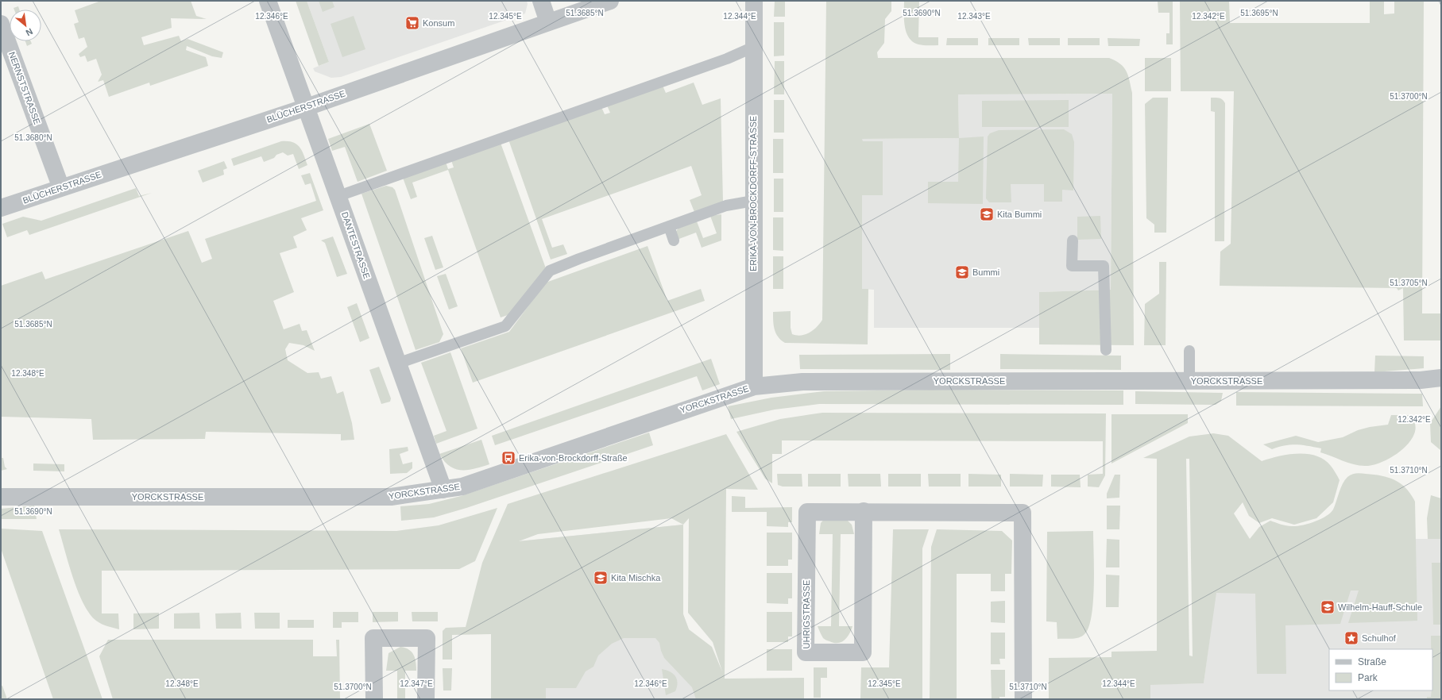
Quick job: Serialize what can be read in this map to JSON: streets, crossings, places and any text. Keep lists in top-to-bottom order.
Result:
{
  "streets": {
    "street": [
      "NERNSTSTRASSE",
      "BLÜCHERSTRASSE",
      "ERIKA-VON-BROCKDORFF-STRASSE",
      "DANTESTRASSE",
      "YORCKSTRASSE",
      "UHRIGSTRASSE"
    ]
  },
  "crossings": [
    ["NERNSTSTRASSE", "BLÜCHERSTRASSE"],
    ["BLÜCHERSTRASSE", "DANTESTRASSE"],
    ["ERIKA-VON-BROCKDORFF-STRASSE", "YORCKSTRASSE"],
    ["DANTESTRASSE", "YORCKSTRASSE"]
  ],
  "places": {
    "supermarket": ["Konsum"],
    "school or university": [
      "Kita Bummi",
      "Bummi",
      "Kita Mischka",
      "Wilhelm-Hauff-Schule"
    ],
    "bus stop": ["Erika-von-Brockdorff-Straße"],
    "place": ["Schulhof"]
  },
  "legend": ["Straße", "Park"],
  "north": "bottom right",
  "coordinates": [
    "51.3685°N",
    "51.3690°N",
    "51.3695°N",
    "12.346°E",
    "12.345°E",
    "12.344°E",
    "12.343°E",
    "12.342°E",
    "51.3700°N",
    "51.3680°N",
    "51.3705°N",
    "12.348°E",
    "51.3710°N",
    "12.347°E"
  ]
}
